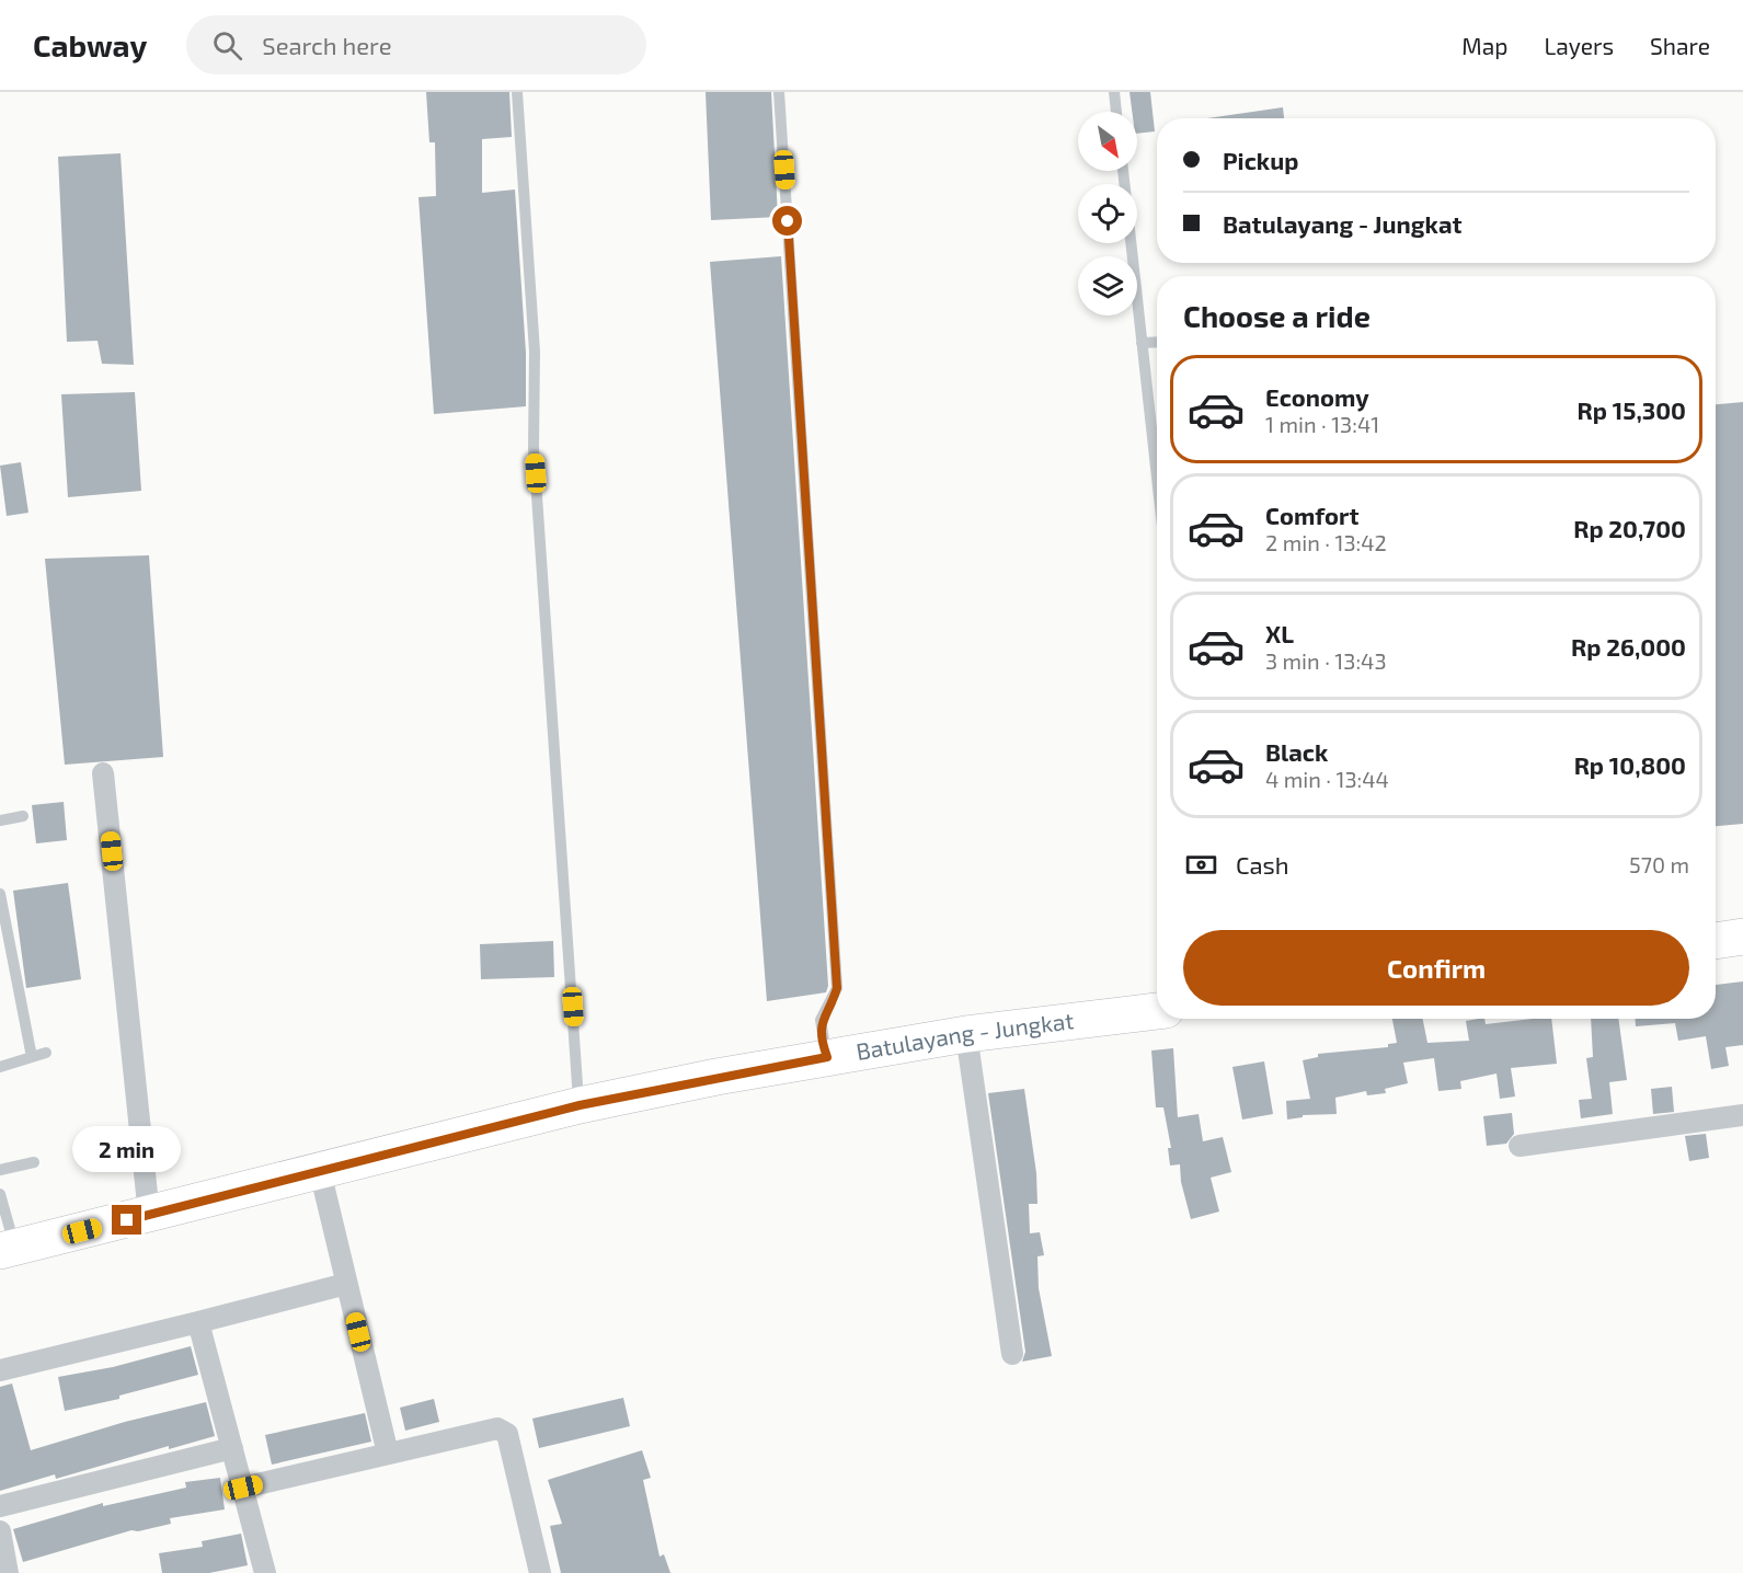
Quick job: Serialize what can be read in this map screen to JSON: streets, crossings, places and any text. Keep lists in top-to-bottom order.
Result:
{
  "streets": {
    "highway": ["Batulayang - Jungkat"]
  },
  "north": "bottom right",
  "page": {
    "header": "Cabway",
    "search": "Search here",
    "nav": ["Map", "Layers", "Share"],
    "banner": ["Pickup", "Batulayang - Jungkat"],
    "heading": "Choose a ride",
    "list": [
      {
        "name": "Economy",
        "note": "1 min · 13:41",
        "value": "Rp 15,300"
      },
      {
        "name": "Comfort",
        "note": "2 min · 13:42",
        "value": "Rp 20,700"
      },
      {
        "name": "XL",
        "note": "3 min · 13:43",
        "value": "Rp 26,000"
      },
      {
        "name": "Black",
        "note": "4 min · 13:44",
        "value": "Rp 10,800"
      }
    ],
    "pay": ["Cash", "570 m"],
    "buttons": "Confirm",
    "bubble": "2 min"
  }
}
